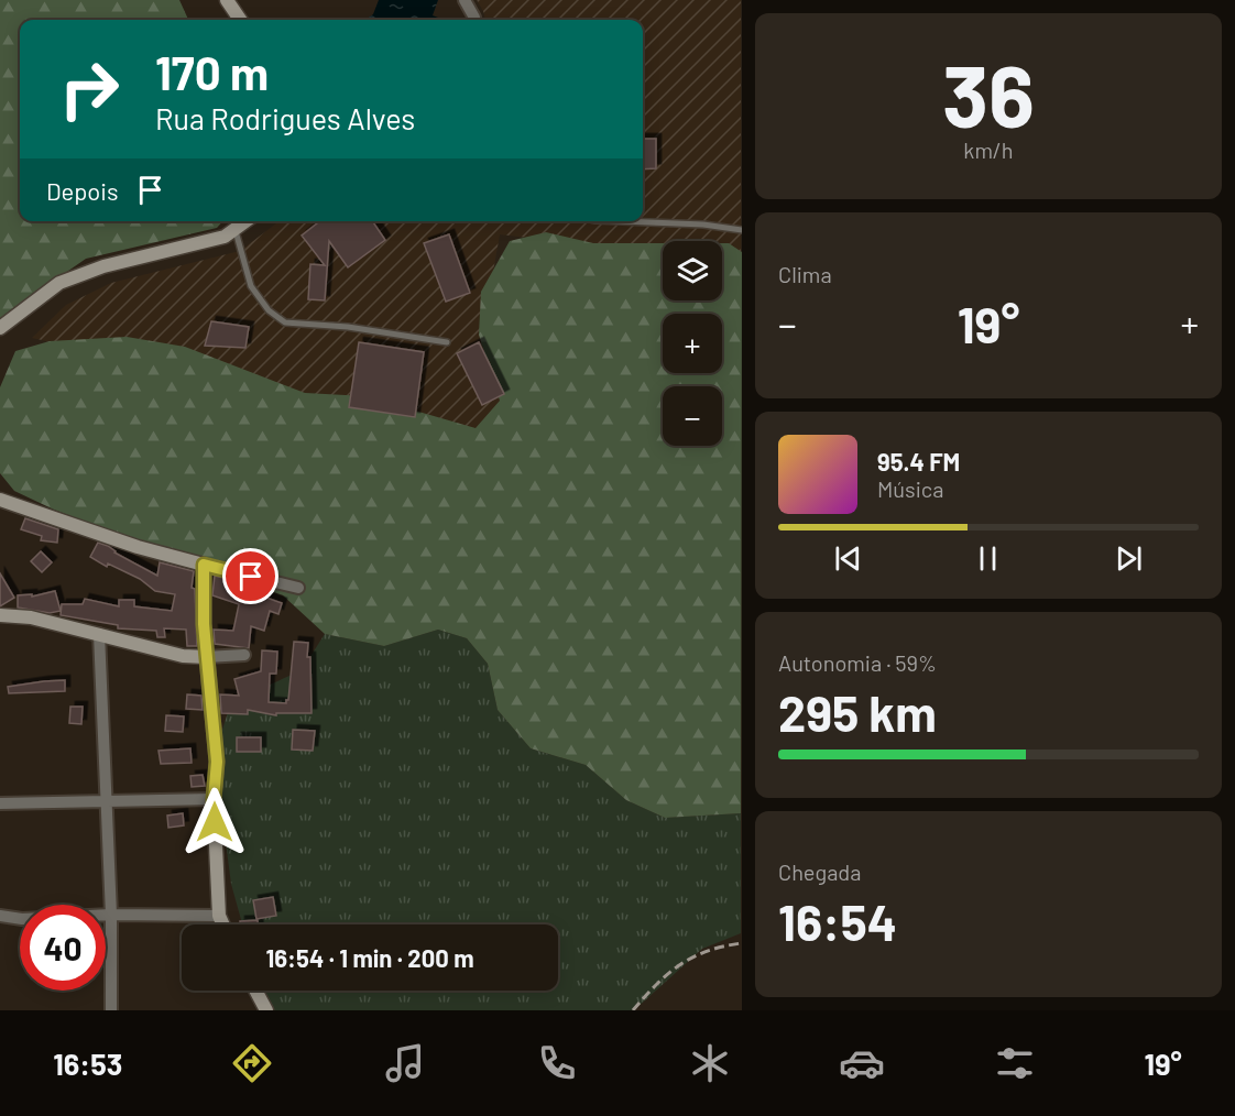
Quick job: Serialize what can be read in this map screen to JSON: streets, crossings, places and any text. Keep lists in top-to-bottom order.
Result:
{
  "page": {
    "tile": [
      ["36", "km/h"],
      "Clima",
      ["Autonomia · 59%", "295 km"],
      ["Chegada", "16:54"]
    ],
    "turn": ["170 m", "Rua Rodrigues Alves"],
    "then": "Depois",
    "map_buttons": ["+", "−"],
    "heat": ["−", "19°", "+"],
    "song": ["95.4 FM", "Música"],
    "limit": "40",
    "trip": "16:54 · 1 min · 200 m",
    "tabs": ["16:53", "19°"]
  }
}
